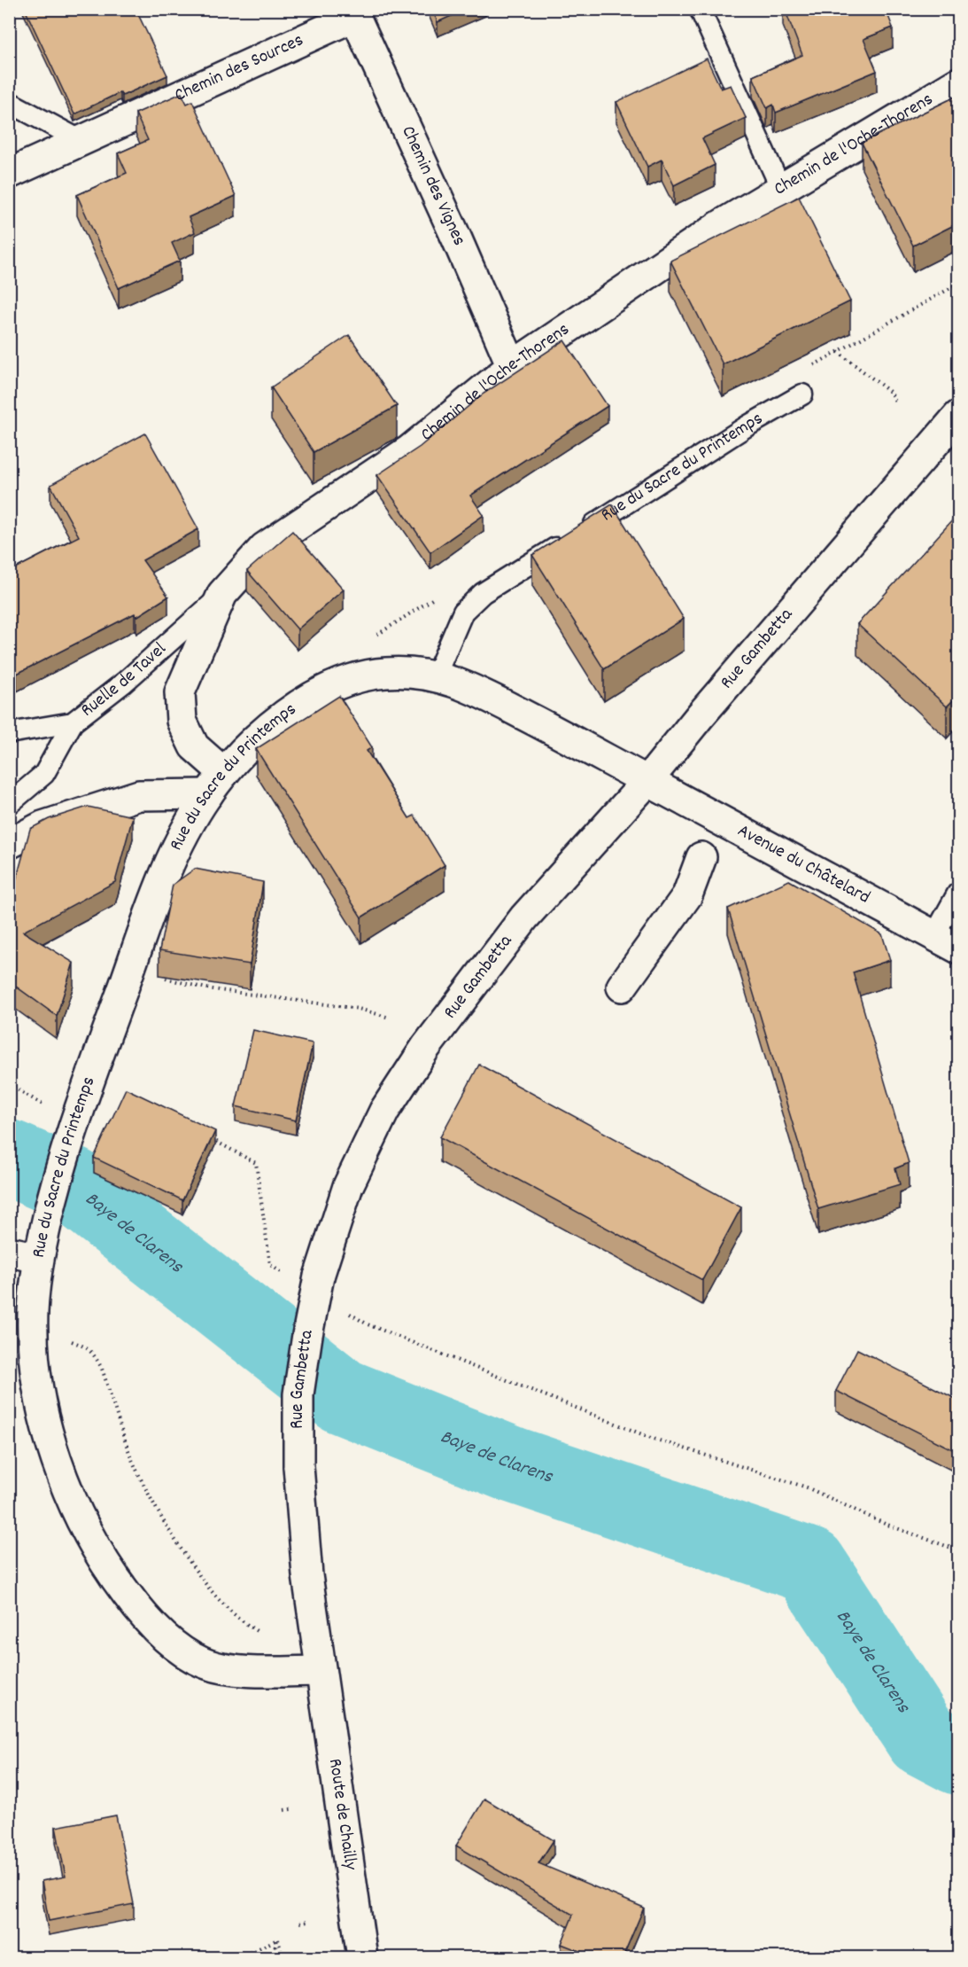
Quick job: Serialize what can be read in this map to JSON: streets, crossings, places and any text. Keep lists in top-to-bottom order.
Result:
{
  "streets": {
    "street": [
      "Chemin des Sources",
      "Chemin de l'Oche-Thorens",
      "Chemin des Vignes",
      "Rue du Sacre du Printemps",
      "Rue Gambetta",
      "Avenue du Châtelard",
      "Route de Chailly"
    ],
    "lane": ["Ruelle de Tavel"]
  },
  "crossings": [
    ["Chemin des Sources", "Chemin des Vignes"],
    ["Chemin de l'Oche-Thorens", "Chemin des Vignes"],
    ["Chemin de l'Oche-Thorens", "Rue du Sacre du Printemps"],
    ["Chemin de l'Oche-Thorens", "Ruelle de Tavel"],
    ["Rue du Sacre du Printemps", "Rue Gambetta"],
    ["Rue du Sacre du Printemps", "Avenue du Châtelard"],
    ["Rue du Sacre du Printemps", "Route de Chailly"],
    ["Rue Gambetta", "Avenue du Châtelard"],
    ["Rue Gambetta", "Route de Chailly"]
  ],
  "water": ["Baye de Clarens"]
}
